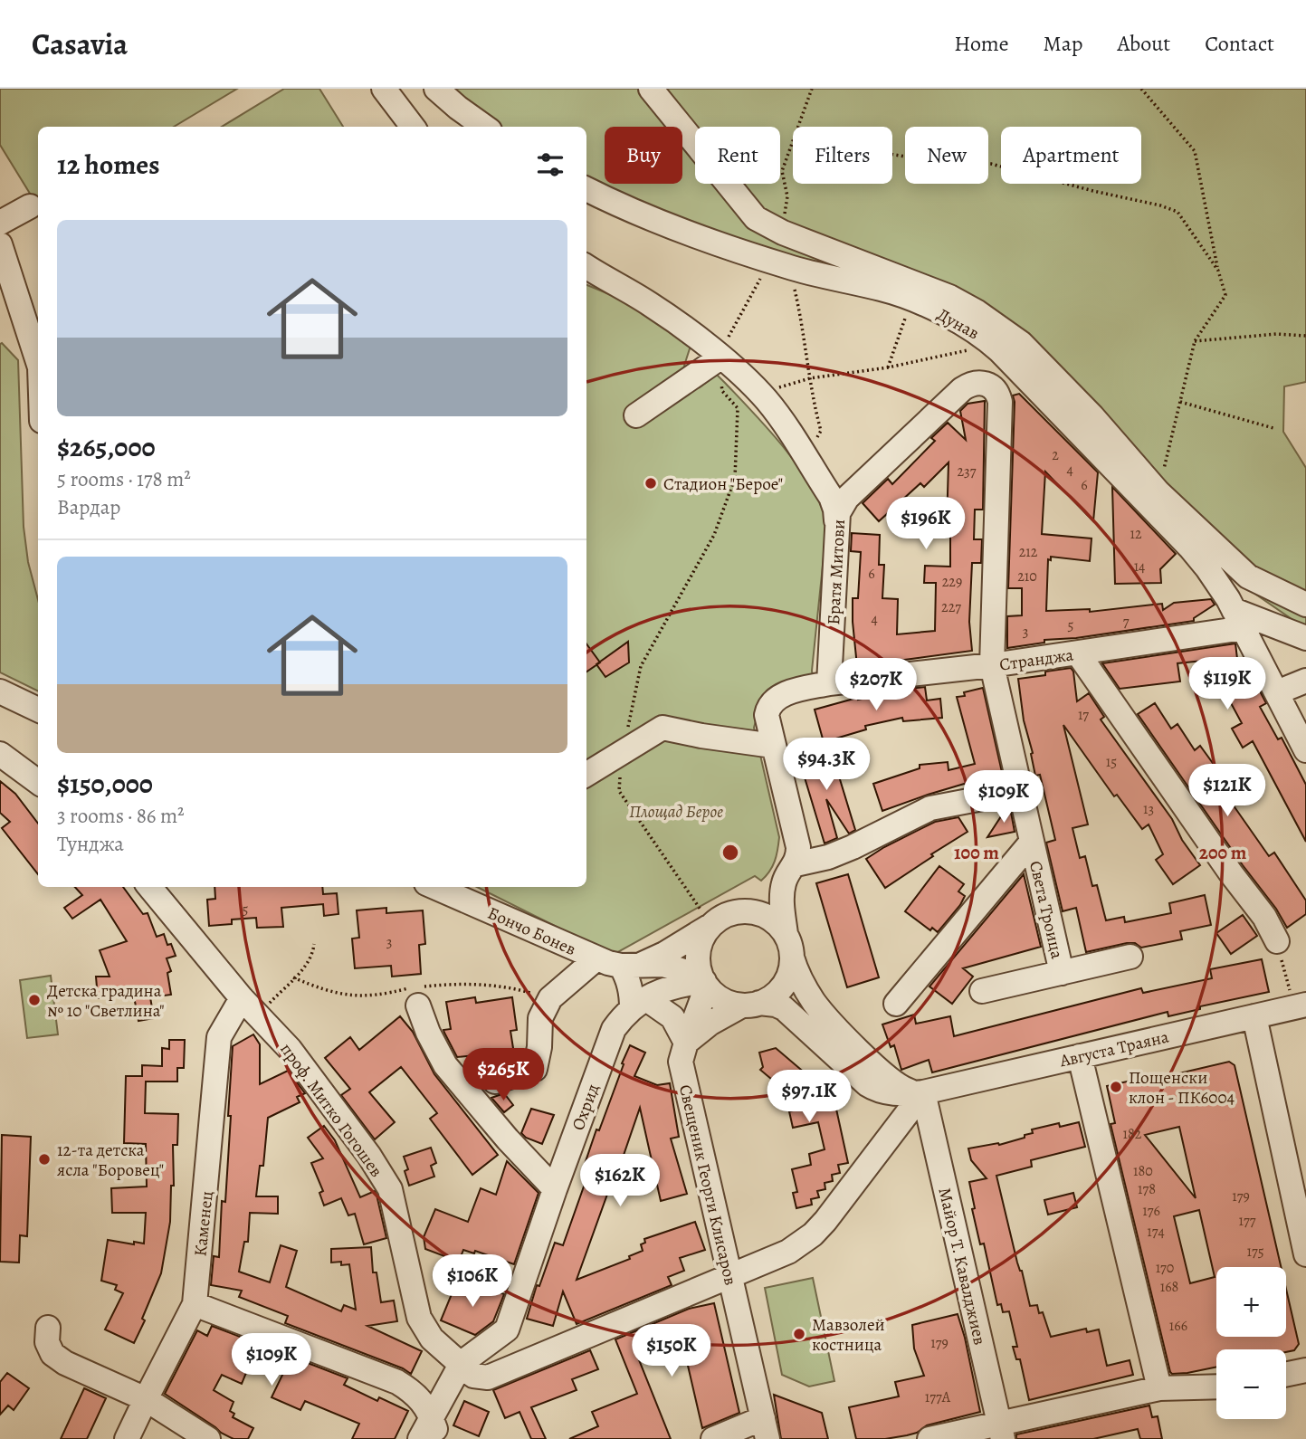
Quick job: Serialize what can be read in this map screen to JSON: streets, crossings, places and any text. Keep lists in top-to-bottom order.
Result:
{
  "streets": {
    "street": [
      "Дунав",
      "Братя Митови",
      "Странджа",
      "Света Троица",
      "Бончо Бонев",
      "Августа Траяна",
      "Охрид",
      "проф. Митко Гогошев",
      "Свещеник Георги Клисаров",
      "Каменец",
      "Майор Т. Кавалджиев"
    ]
  },
  "crossings": [
    ["Дунав", "Странджа"],
    ["Братя Митови", "Странджа"],
    ["Братя Митови", "Света Троица"],
    ["Странджа", "Света Троица"],
    ["Бончо Бонев", "Августа Траяна"],
    ["Бончо Бонев", "Свещеник Георги Клисаров"],
    ["Августа Траяна", "проф. Митко Гогошев"],
    ["Августа Траяна", "Свещеник Георги Клисаров"],
    ["Августа Траяна", "Майор Т. Кавалджиев"],
    ["Охрид", "проф. Митко Гогошев"],
    ["проф. Митко Гогошев", "Свещеник Георги Клисаров"],
    ["проф. Митко Гогошев", "Каменец"],
    ["проф. Митко Гогошев", "Майор Т. Кавалджиев"]
  ],
  "parks": ["Площад Берое"],
  "places": [
    "Стадион \"Берое\"",
    "Детска градина № 10 \"Светлина\"",
    "Пощенски клон - ПК6004",
    "12-та детска ясла \"Боровец\"",
    "Мавзолей костница"
  ],
  "house_numbers": [
    "2",
    "4",
    "237",
    "6",
    "12",
    "212",
    "14",
    "6",
    "210",
    "229",
    "227",
    "4",
    "7",
    "5",
    "3",
    "17",
    "15",
    "13",
    "5",
    "3",
    "182",
    "180",
    "178",
    "179",
    "176",
    "177",
    "174",
    "175",
    "170",
    "168",
    "166",
    "179",
    "177A"
  ],
  "page": {
    "header": "Casavia",
    "nav": [
      "Home",
      "Map",
      "About",
      "Contact"
    ],
    "chip": [
      "Buy",
      "Rent",
      "Filters",
      "New",
      "Apartment"
    ],
    "heading": "12 homes",
    "list": [
      {
        "name": "$265,000",
        "note": "5 rooms · 178 m² · Вардар"
      },
      {
        "name": "$150,000",
        "note": "3 rooms · 86 m² · Тунджа"
      }
    ],
    "price": [
      "$196K",
      "$119K",
      "$207K",
      "$94.3K",
      "$121K",
      "$109K",
      "$265K",
      "$97.1K",
      "$162K",
      "$106K",
      "$150K",
      "$109K"
    ],
    "map_buttons": ["+", "−"]
  },
  "rings": ["100 m", "200 m"]
}
